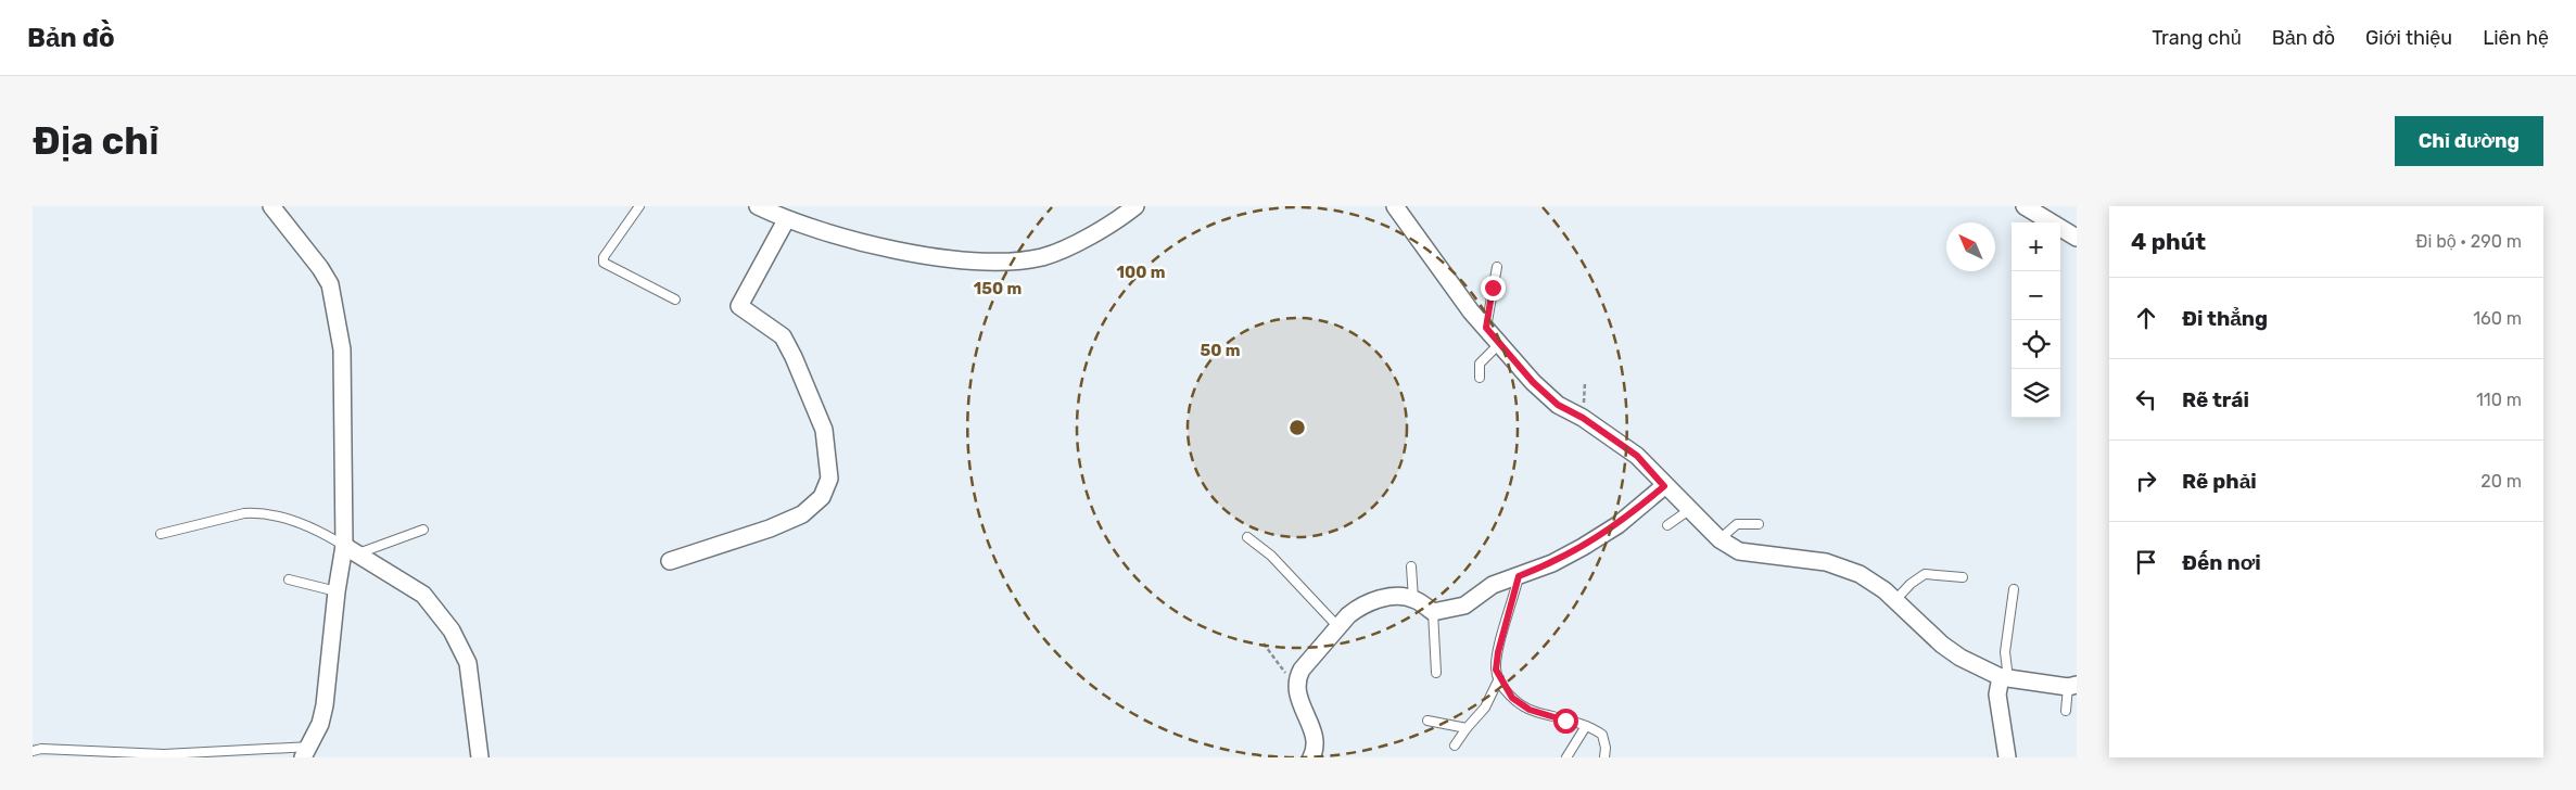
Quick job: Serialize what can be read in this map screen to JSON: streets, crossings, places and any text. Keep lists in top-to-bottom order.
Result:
{
  "north": "top left",
  "page": {
    "header": "Bản đồ",
    "nav": [
      "Trang chủ",
      "Bản đồ",
      "Giới thiệu",
      "Liên hệ"
    ],
    "buttons": "Chỉ đường",
    "title": "Địa chỉ",
    "heading": ["4 phút", "Đi bộ · 290 m"],
    "map_buttons": ["+", "−"],
    "list": [
      ["Đi thẳng", "160 m"],
      ["Rẽ trái", "110 m"],
      ["Rẽ phải", "20 m"],
      "Đến nơi"
    ]
  },
  "rings": ["100 m", "150 m", "50 m"]
}
